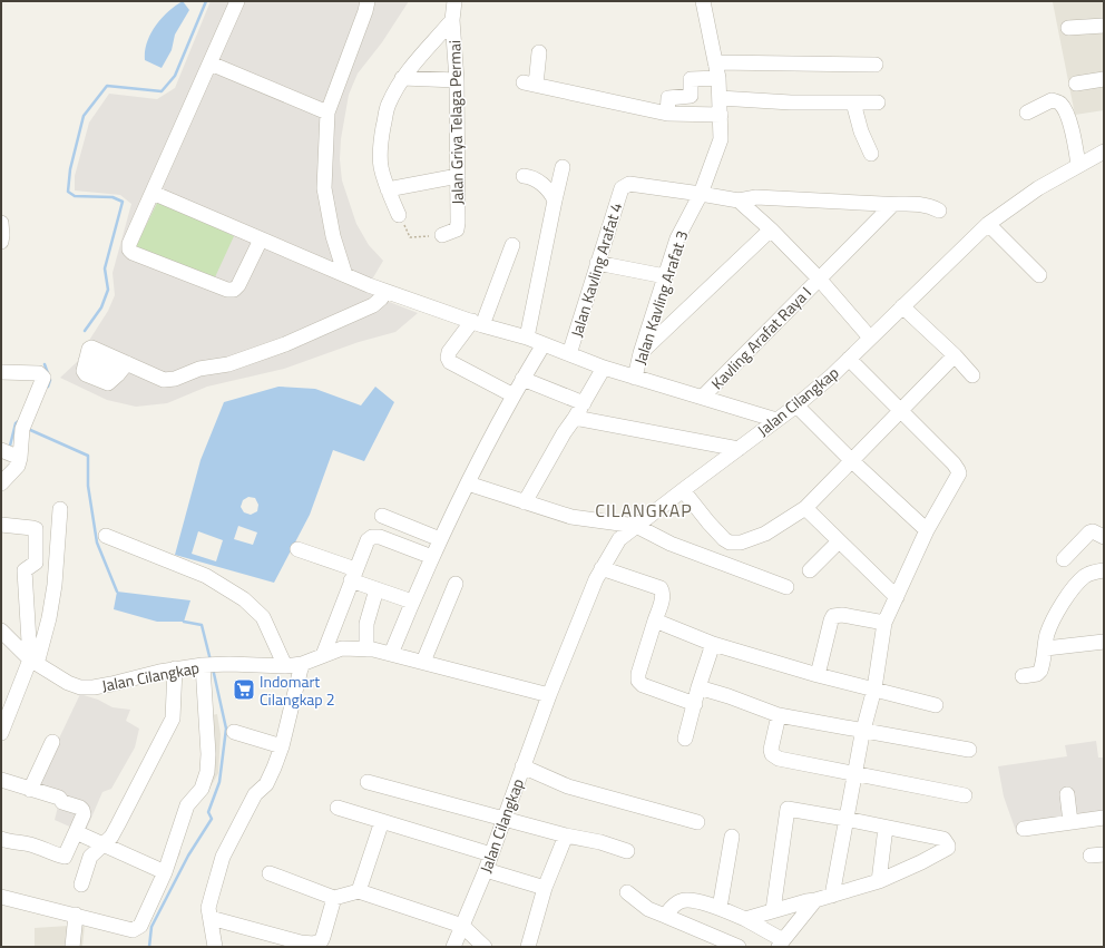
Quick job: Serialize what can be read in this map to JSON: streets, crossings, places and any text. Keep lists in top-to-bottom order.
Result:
{
  "streets": {
    "street": [
      "Jalan Griya Telaga Permai",
      "Jalan Kavling Arafat 4",
      "Jalan Kavling Arafat 3",
      "Kavling Arafat Raya I",
      "Jalan Cilangkap"
    ]
  },
  "crossings": [
    ["Jalan Kavling Arafat 4", "Jalan Kavling Arafat 3"]
  ],
  "districts": ["CILANGKAP"],
  "places": {
    "supermarket": ["Indomart Cilangkap 2"]
  }
}
